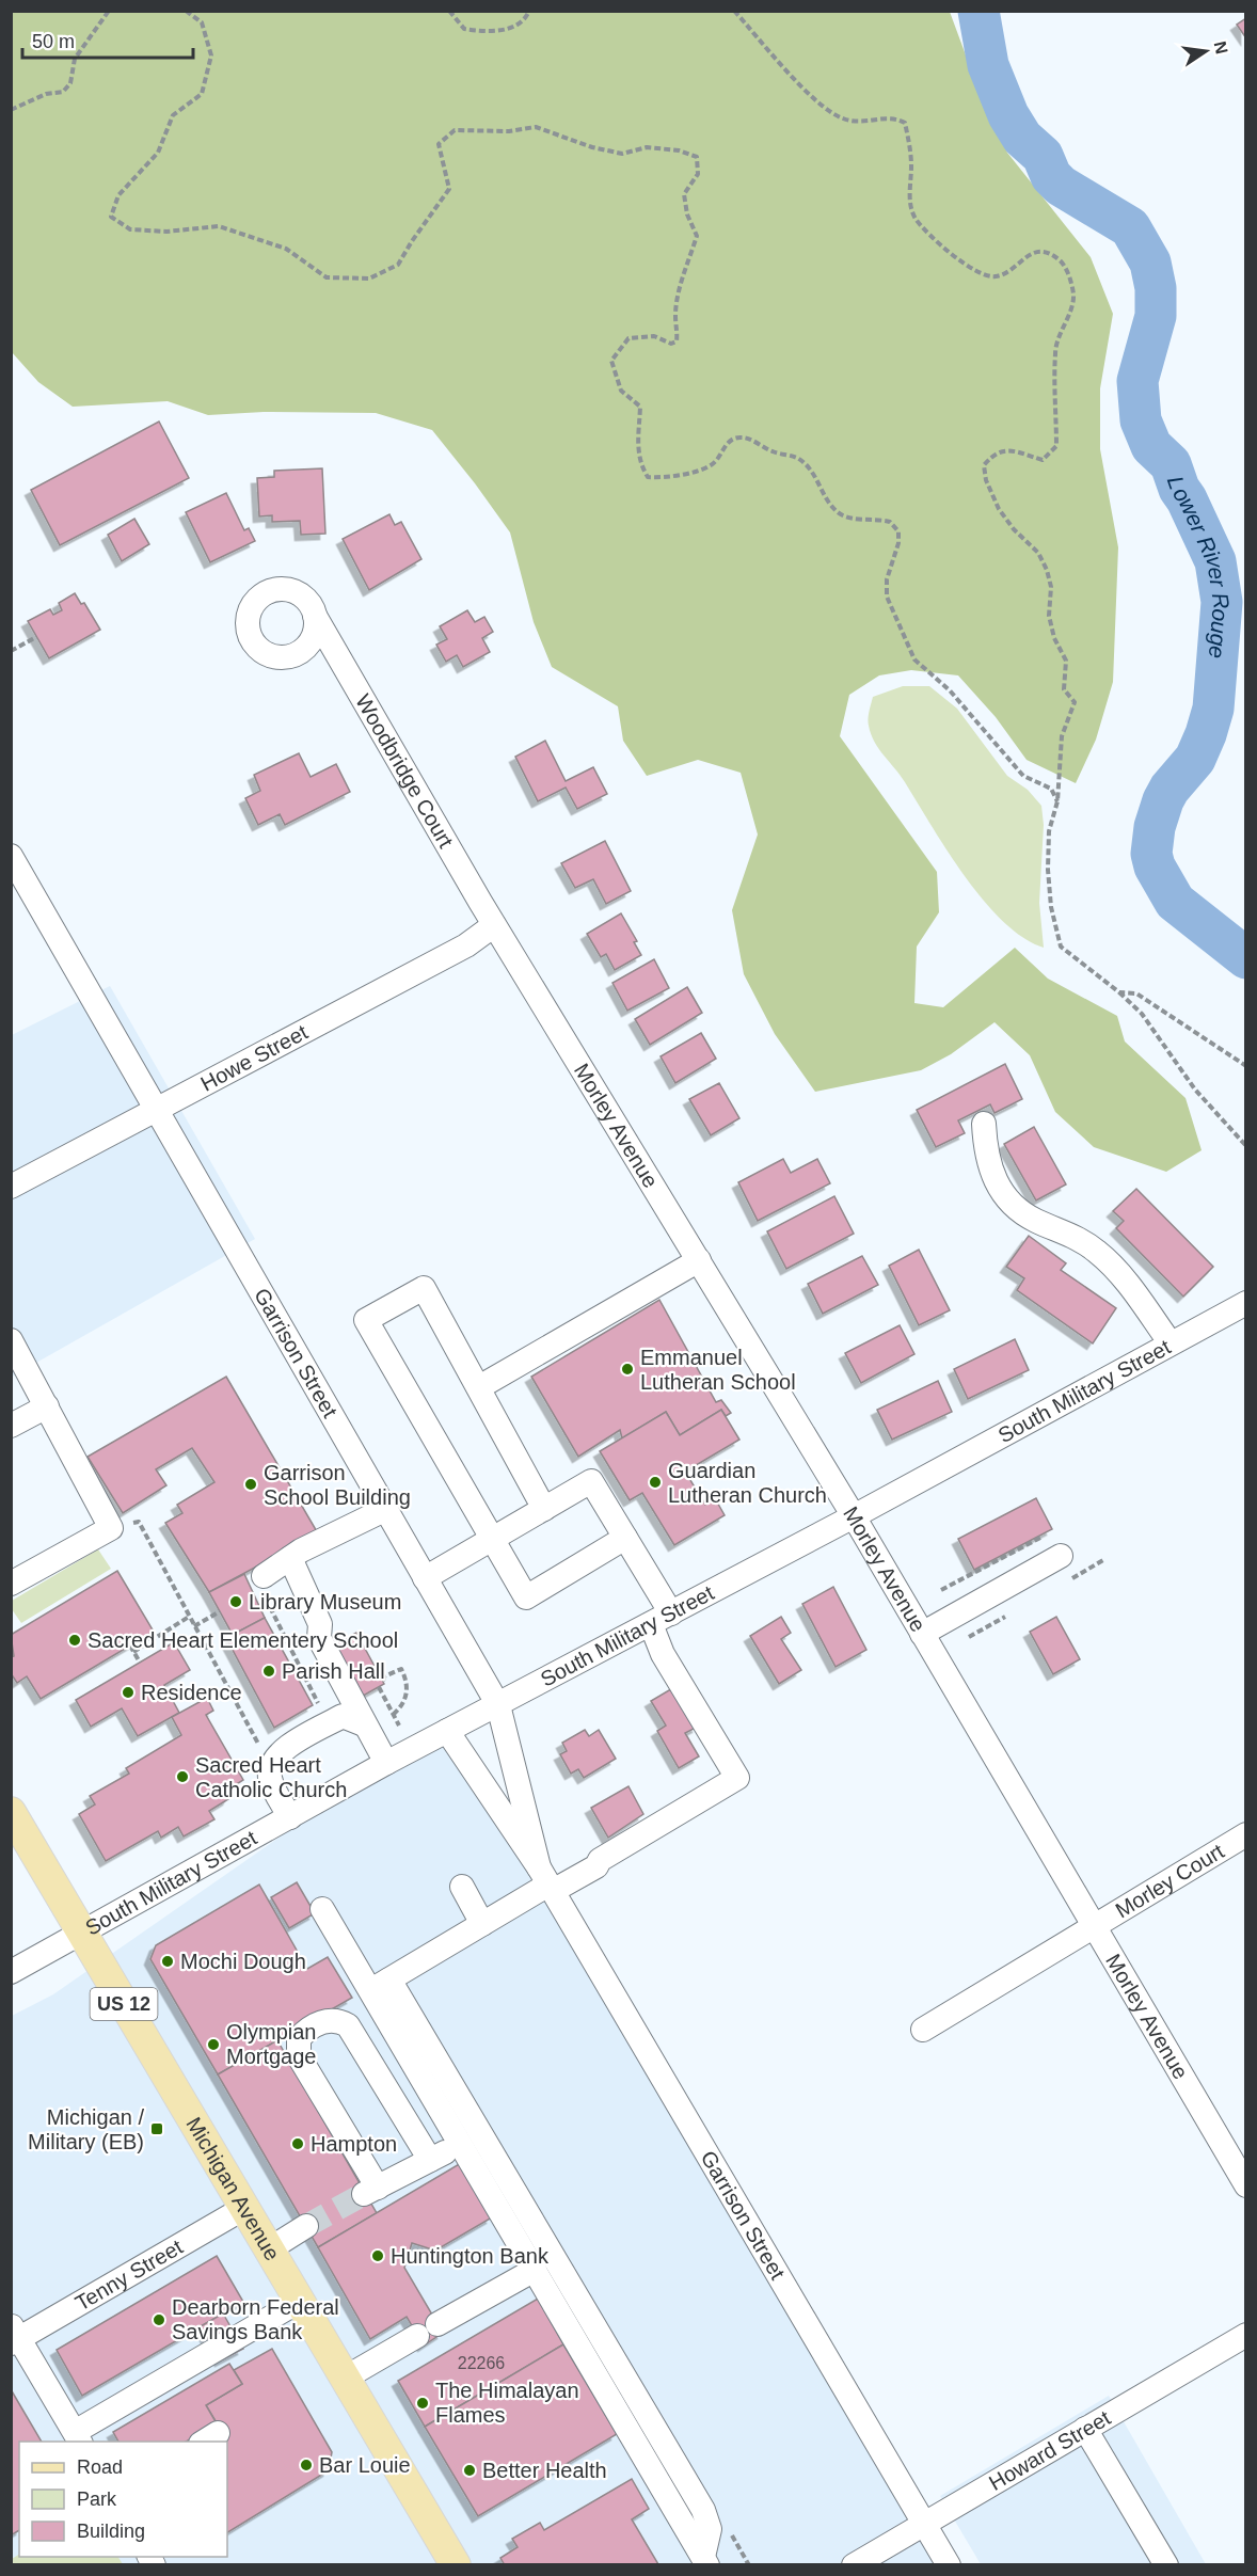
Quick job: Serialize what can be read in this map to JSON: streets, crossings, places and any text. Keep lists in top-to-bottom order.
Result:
{
  "streets": {
    "main road": ["US 12", "Michigan Avenue"],
    "street": [
      "Woodbridge Court",
      "Howe Street",
      "Morley Avenue",
      "Garrison Street",
      "South Military Street",
      "Morley Court",
      "Tenny Street",
      "Howard Street"
    ]
  },
  "crossings": [
    ["Woodbridge Court", "Howe Street"],
    ["Woodbridge Court", "Morley Avenue"],
    ["Howe Street", "Morley Avenue"],
    ["Howe Street", "Garrison Street"],
    ["Morley Avenue", "South Military Street"],
    ["Morley Avenue", "Morley Court"],
    ["Garrison Street", "South Military Street"],
    ["Garrison Street", "Howard Street"],
    ["South Military Street", "Michigan Avenue"],
    ["Michigan Avenue", "Tenny Street"]
  ],
  "water": ["Lower River Rouge"],
  "places": {
    "other": [
      "Emmanuel Lutheran School",
      "Guardian Lutheran Church",
      "Garrison School Building",
      "Library Museum",
      "Sacred Heart Elementery School",
      "Parish Hall",
      "Residence",
      "Sacred Heart Catholic Church",
      "Mochi Dough",
      "Olympian Mortgage",
      "Hampton",
      "Huntington Bank",
      "Dearborn Federal Savings Bank",
      "The Himalayan Flames",
      "Bar Louie",
      "Better Health"
    ],
    "transit": ["Michigan / Military (EB)"]
  },
  "house_numbers": ["22266"],
  "legend": ["Road", "Park", "Building"],
  "scale_bar": "50 m",
  "north": "right"
}
